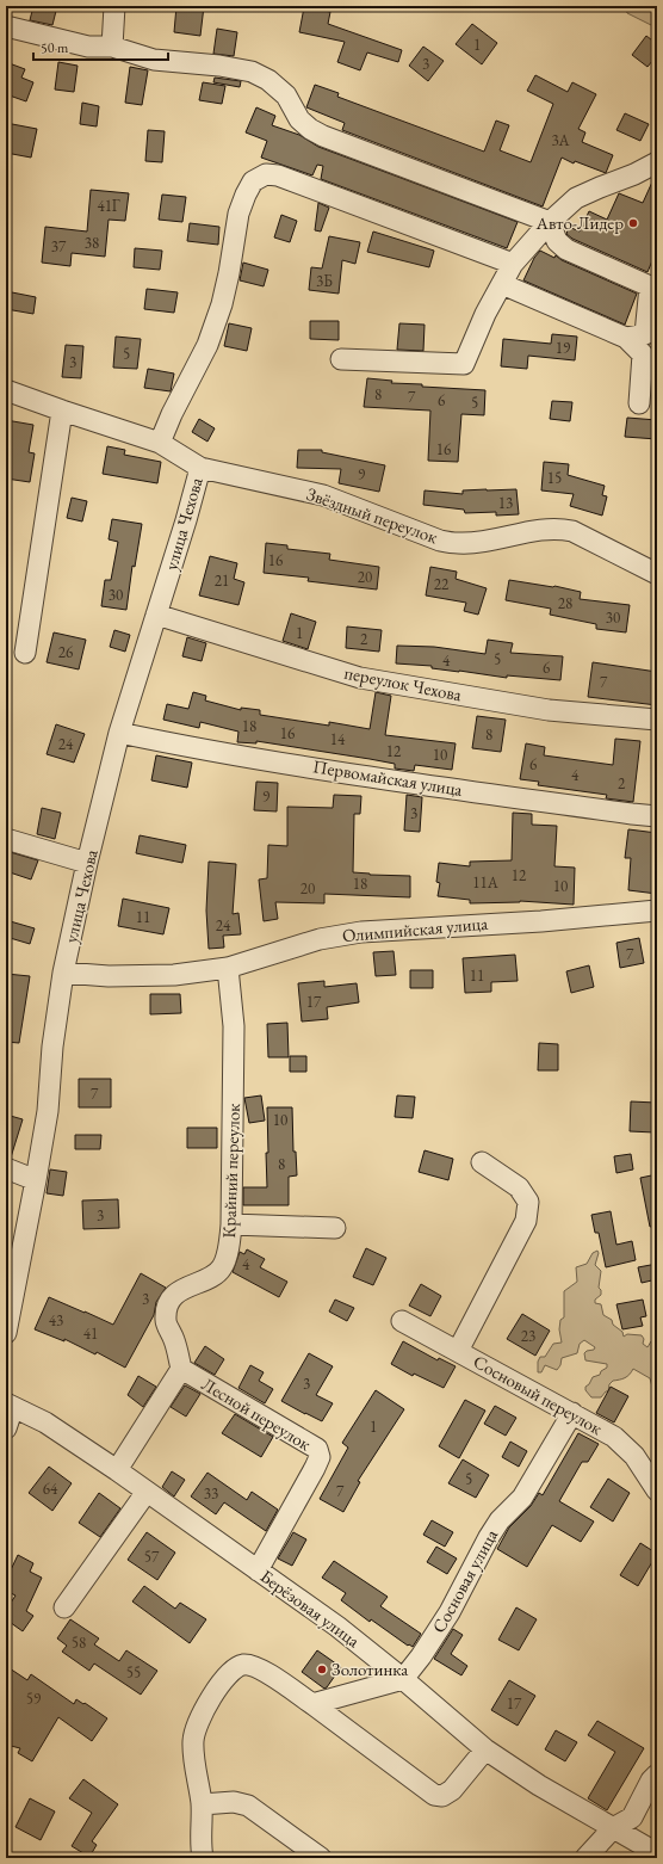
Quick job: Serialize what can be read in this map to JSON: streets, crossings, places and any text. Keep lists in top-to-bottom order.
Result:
{
  "streets": {
    "street": [
      "Звёздный переулок",
      "улица Чехова",
      "переулок Чехова",
      "Первомайская улица",
      "Олимпийская улица",
      "Крайний переулок",
      "Сосновый переулок",
      "Лесной переулок",
      "Сосновая улица",
      "Берёзовая улица"
    ]
  },
  "crossings": [
    ["Звёздный переулок", "улица Чехова"],
    ["улица Чехова", "переулок Чехова"],
    ["улица Чехова", "Первомайская улица"],
    ["улица Чехова", "Олимпийская улица"],
    ["Олимпийская улица", "Крайний переулок"],
    ["Крайний переулок", "Лесной переулок"],
    ["Сосновый переулок", "Сосновая улица"],
    ["Лесной переулок", "Берёзовая улица"],
    ["Сосновая улица", "Берёзовая улица"]
  ],
  "places": ["Авто-Лидер", "Золотинка"],
  "house_numbers": [
    "1",
    "3",
    "3А",
    "41Г",
    "38",
    "37",
    "3Б",
    "19",
    "5",
    "3",
    "8",
    "7",
    "6",
    "5",
    "16",
    "9",
    "15",
    "13",
    "16",
    "20",
    "21",
    "22",
    "30",
    "28",
    "30",
    "1",
    "2",
    "26",
    "5",
    "4",
    "6",
    "7",
    "18",
    "16",
    "8",
    "14",
    "24",
    "12",
    "10",
    "6",
    "4",
    "2",
    "9",
    "3",
    "12",
    "11А",
    "18",
    "10",
    "20",
    "11",
    "24",
    "7",
    "11",
    "17",
    "7",
    "10",
    "8",
    "3",
    "4",
    "3",
    "43",
    "41",
    "23",
    "3",
    "1",
    "5",
    "64",
    "7",
    "33",
    "57",
    "58",
    "55",
    "59",
    "17"
  ],
  "scale_bar": "50 m"
}
